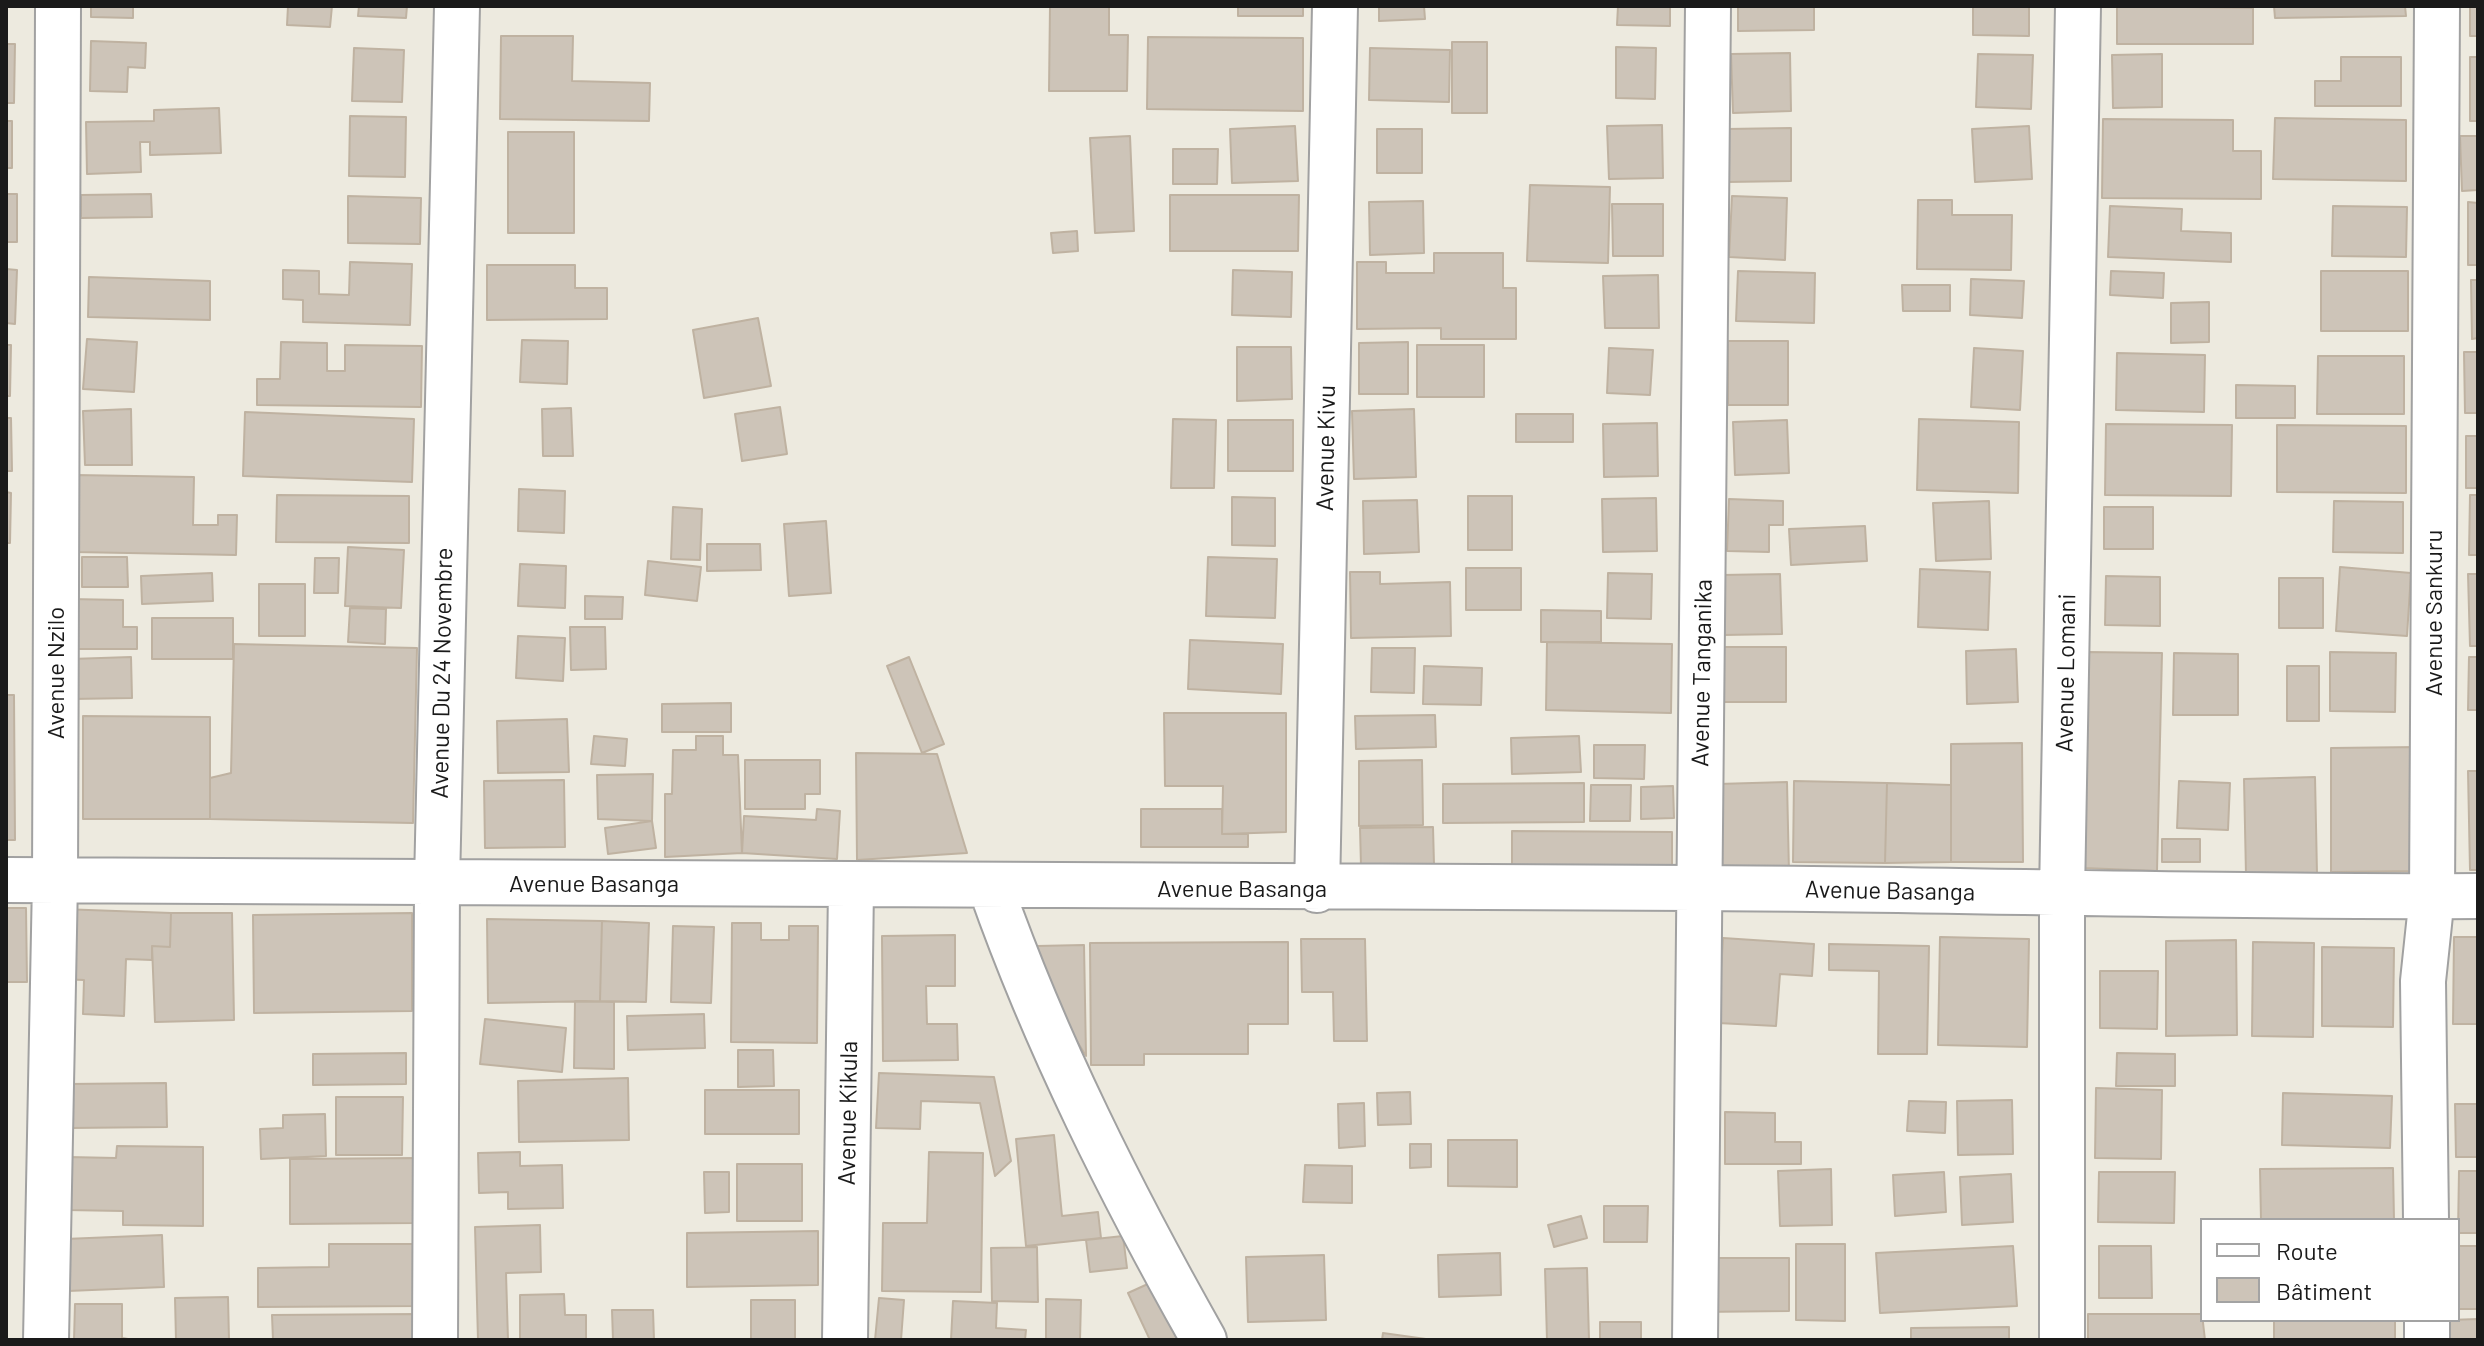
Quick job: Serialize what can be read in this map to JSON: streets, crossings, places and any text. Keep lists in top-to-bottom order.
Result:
{
  "streets": {
    "street": [
      "Avenue Kivu",
      "Avenue Sankuru",
      "Avenue Nzilo",
      "Avenue Du 24 Novembre",
      "Avenue Tanganika",
      "Avenue Lomani",
      "Avenue Basanga",
      "Avenue Kikula"
    ]
  },
  "crossings": [
    ["Avenue Kivu", "Avenue Basanga"],
    ["Avenue Sankuru", "Avenue Basanga"],
    ["Avenue Nzilo", "Avenue Basanga"],
    ["Avenue Du 24 Novembre", "Avenue Basanga"],
    ["Avenue Tanganika", "Avenue Basanga"],
    ["Avenue Lomani", "Avenue Basanga"],
    ["Avenue Basanga", "Avenue Kikula"]
  ],
  "legend": ["Route", "Bâtiment"]
}
